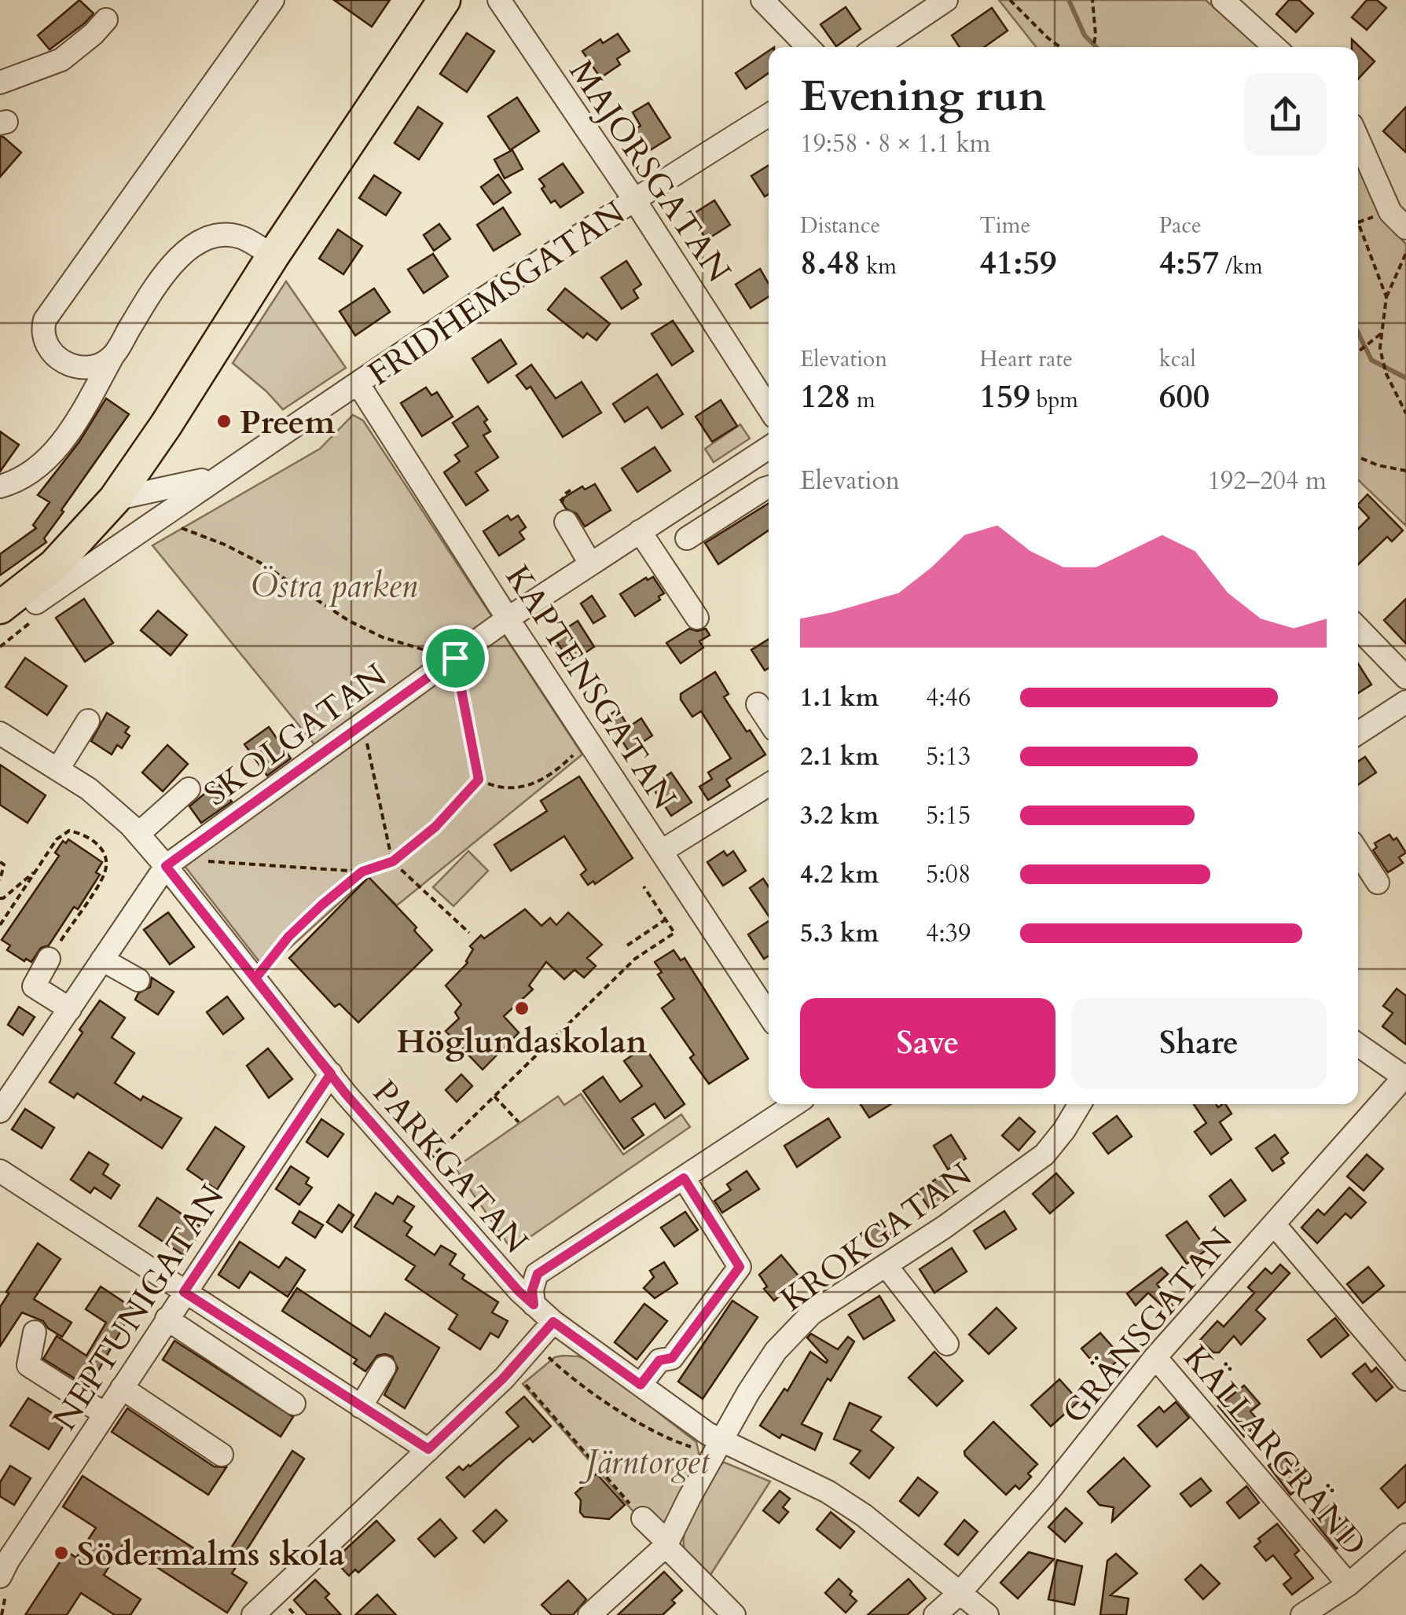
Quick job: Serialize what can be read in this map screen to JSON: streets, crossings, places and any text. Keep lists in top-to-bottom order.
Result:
{
  "streets": {
    "highway": ["FRIDHEMSGATAN"],
    "street": [
      "MAJORSGATAN",
      "KAPTENSGATAN",
      "SKOLGATAN",
      "PARKGATAN",
      "KROKGATAN",
      "NEPTUNIGATAN",
      "GRÄNSGATAN",
      "KÄLLARGRÄND"
    ]
  },
  "crossings": [
    ["MAJORSGATAN", "FRIDHEMSGATAN"],
    ["FRIDHEMSGATAN", "KAPTENSGATAN"],
    ["KAPTENSGATAN", "SKOLGATAN"],
    ["SKOLGATAN", "PARKGATAN"],
    ["PARKGATAN", "KROKGATAN"],
    ["PARKGATAN", "NEPTUNIGATAN"],
    ["PARKGATAN", "GRÄNSGATAN"],
    ["GRÄNSGATAN", "KÄLLARGRÄND"]
  ],
  "parks": ["Östra parken", "Järntorget"],
  "places": ["Preem", "Höglundaskolan", "Södermalms skola"],
  "page": {
    "heading": ["Evening run", "19:58 · 8 × 1.1 km"],
    "stats": [
      ["Distance", "8.48 km"],
      ["Time", "41:59"],
      ["Pace", "4:57 /km"],
      ["Elevation", "128 m"],
      ["Heart rate", "159 bpm"],
      ["kcal", "600"]
    ],
    "chart": ["Elevation", "192–204 m"],
    "list": [
      {
        "name": "1.1 km",
        "note": "4:46"
      },
      {
        "name": "2.1 km",
        "note": "5:13"
      },
      {
        "name": "3.2 km",
        "note": "5:15"
      },
      {
        "name": "4.2 km",
        "note": "5:08"
      },
      {
        "name": "5.3 km",
        "note": "4:39"
      }
    ],
    "buttons": ["Save", "Share"]
  }
}
